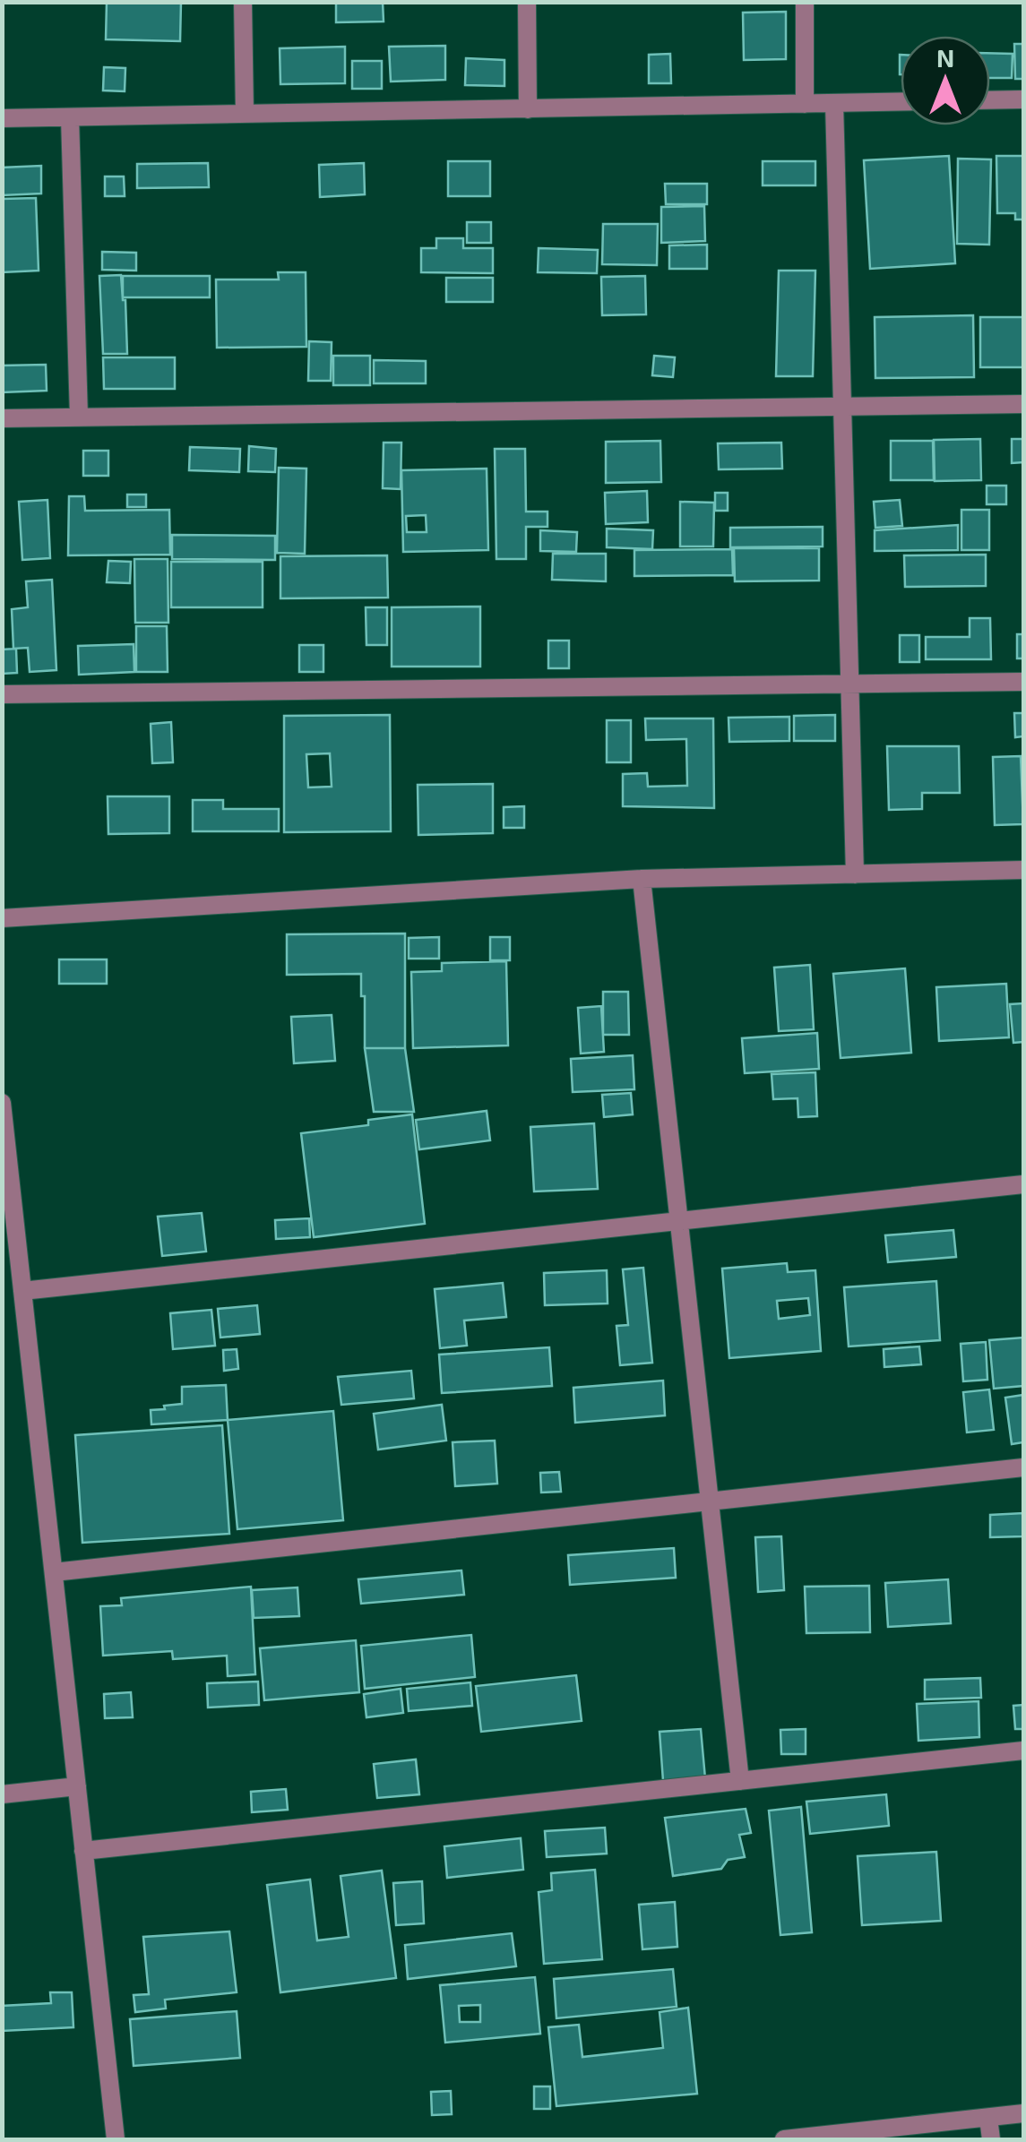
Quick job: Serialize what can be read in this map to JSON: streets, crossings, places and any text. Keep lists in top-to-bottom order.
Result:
{
  "north": "top"
}
